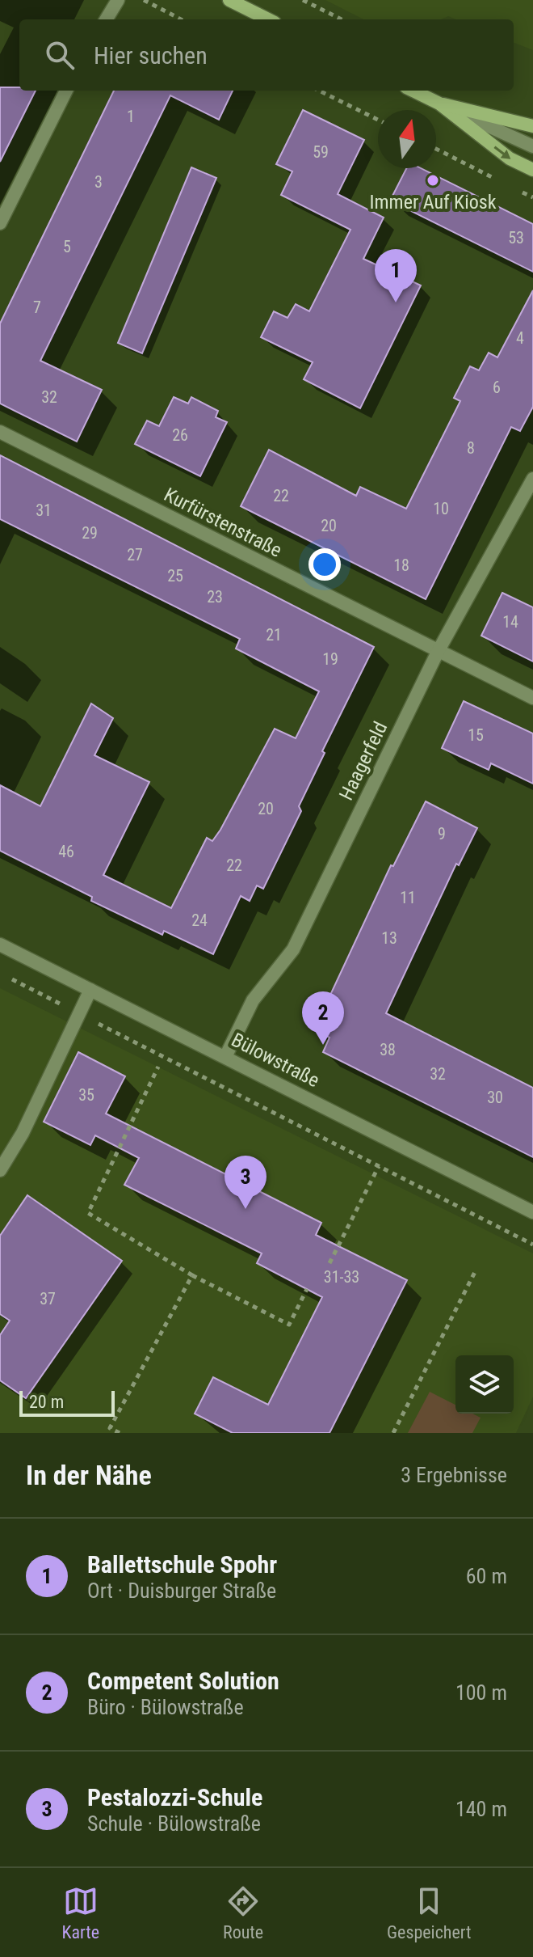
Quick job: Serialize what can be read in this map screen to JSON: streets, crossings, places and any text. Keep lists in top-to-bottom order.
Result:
{
  "streets": {
    "street": ["Kurfürstenstraße", "Haagerfeld", "Bülowstraße"]
  },
  "crossings": [
    ["Kurfürstenstraße", "Haagerfeld"],
    ["Haagerfeld", "Bülowstraße"]
  ],
  "places": ["Immer Auf Kiosk"],
  "house_numbers": [
    "1",
    "59",
    "3",
    "53",
    "5",
    "7",
    "4",
    "6",
    "32",
    "26",
    "8",
    "22",
    "10",
    "31",
    "20",
    "29",
    "27",
    "18",
    "25",
    "23",
    "14",
    "21",
    "19",
    "15",
    "20",
    "9",
    "46",
    "22",
    "11",
    "24",
    "13",
    "38",
    "32",
    "35",
    "30",
    "31-33",
    "37"
  ],
  "scale_bar": "20 m",
  "north": "top",
  "page": {
    "search": "Hier suchen",
    "pins": ["1", "2", "3"],
    "scale": "20 m",
    "heading": ["In der Nähe", "3 Ergebnisse"],
    "list": [
      {
        "mark": "1",
        "name": "Ballettschule Spohr",
        "note": "Ort · Duisburger Straße",
        "value": "60 m"
      },
      {
        "mark": "2",
        "name": "Competent Solution",
        "note": "Büro · Bülowstraße",
        "value": "100 m"
      },
      {
        "mark": "3",
        "name": "Pestalozzi-Schule",
        "note": "Schule · Bülowstraße",
        "value": "140 m"
      }
    ],
    "nav": ["Karte", "Route", "Gespeichert"]
  }
}
